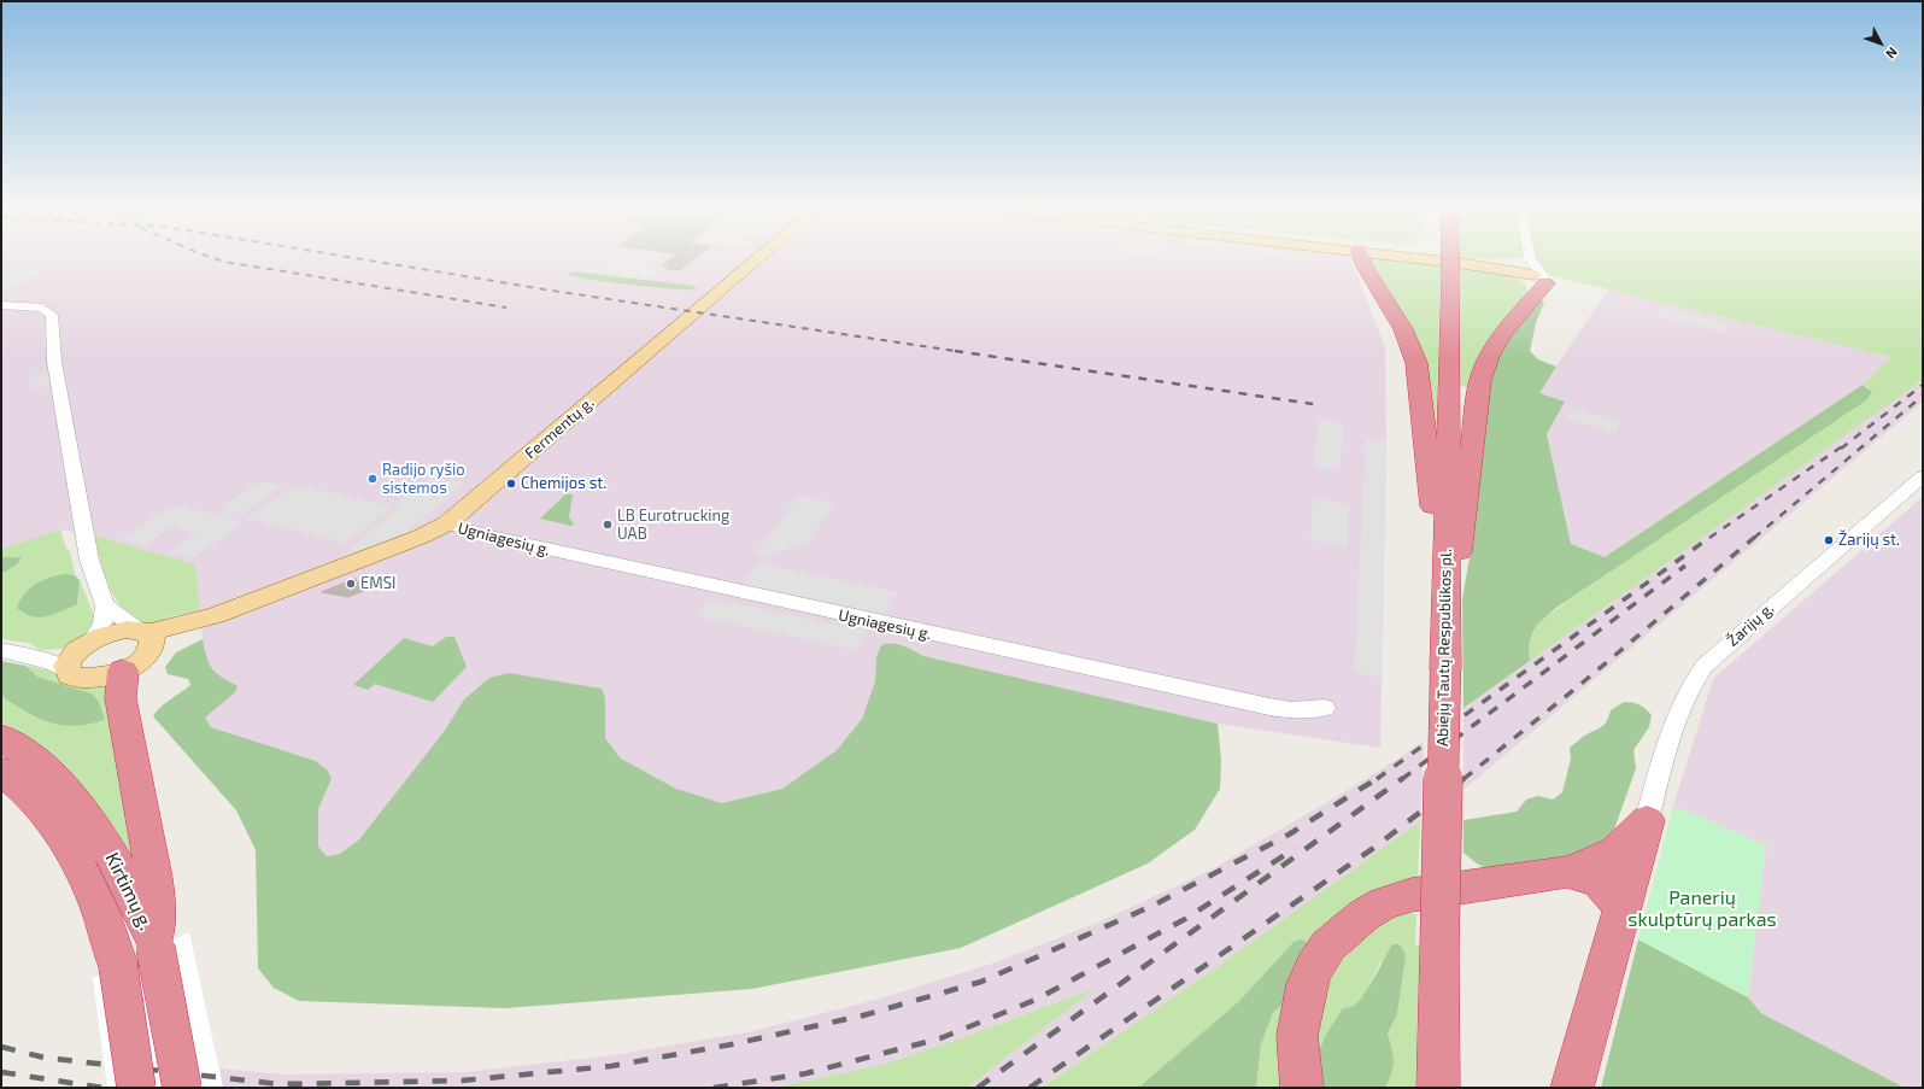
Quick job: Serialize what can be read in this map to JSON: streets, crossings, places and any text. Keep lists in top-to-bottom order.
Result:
{
  "streets": {
    "highway": ["Abiejų Tautų Respublikos pl.", "Kirtimų g."],
    "main road": ["Fermentų g."],
    "street": ["Ugniagesių g.", "Žarijų g."]
  },
  "crossings": [
    ["Fermentų g.", "Ugniagesių g."]
  ],
  "parks": ["Panerių skulptūrų parkas"],
  "places": [
    "Radijo ryšio sistemos",
    "Chemijos st.",
    "LB Eurotrucking UAB",
    "Žarijų st.",
    "EMSI"
  ],
  "north": "bottom right"
}
